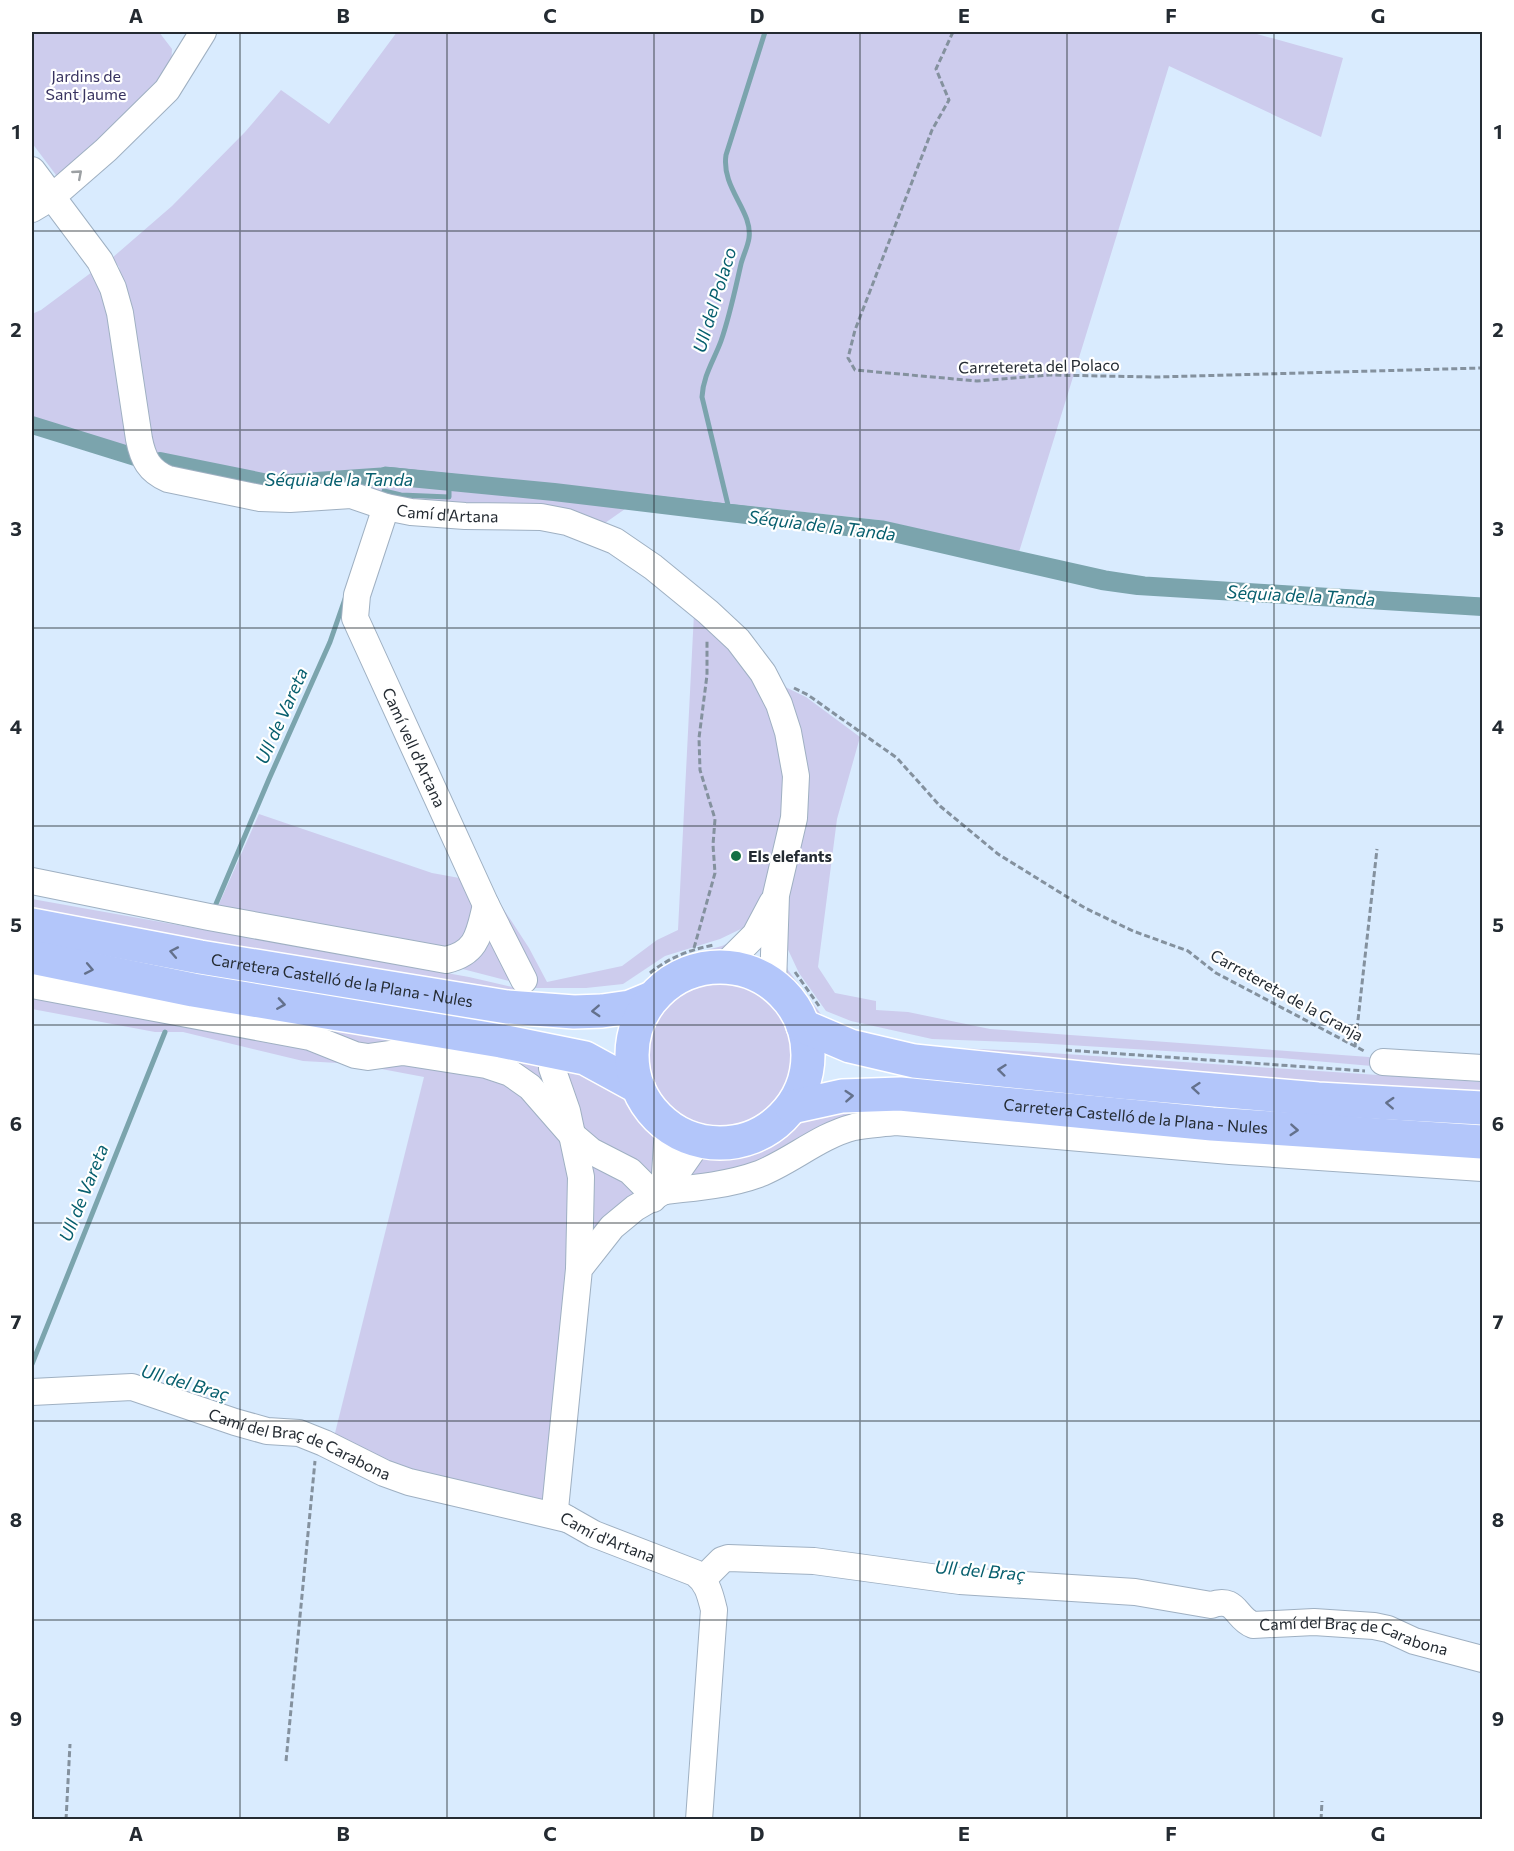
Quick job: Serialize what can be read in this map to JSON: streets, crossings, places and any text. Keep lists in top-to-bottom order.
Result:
{
  "streets": {
    "main road": ["Carretera Castelló de la Plana - Nules"],
    "street": ["Camí d'Artana", "Camí vell d'Artana", "Camí del Braç de Carabona"],
    "path": ["Carretereta del Polaco", "Carretereta de la Granja"]
  },
  "crossings": [
    ["Camí d'Artana", "Camí vell d'Artana"],
    ["Camí d'Artana", "Carretera Castelló de la Plana - Nules"],
    ["Camí d'Artana", "Carretereta de la Granja"],
    ["Camí d'Artana", "Camí del Braç de Carabona"]
  ],
  "water": [
    "Ull del Polaco",
    "Séquia de la Tanda",
    "Ull de Vareta",
    "Ull del Braç"
  ],
  "parks": ["Jardins de Sant Jaume"],
  "places": ["Els elefants"],
  "grid": {
    "columns": [
      "A",
      "B",
      "C",
      "D",
      "E",
      "F",
      "G"
    ],
    "rows": [
      "1",
      "2",
      "3",
      "4",
      "5",
      "6",
      "7",
      "8",
      "9"
    ]
  }
}
